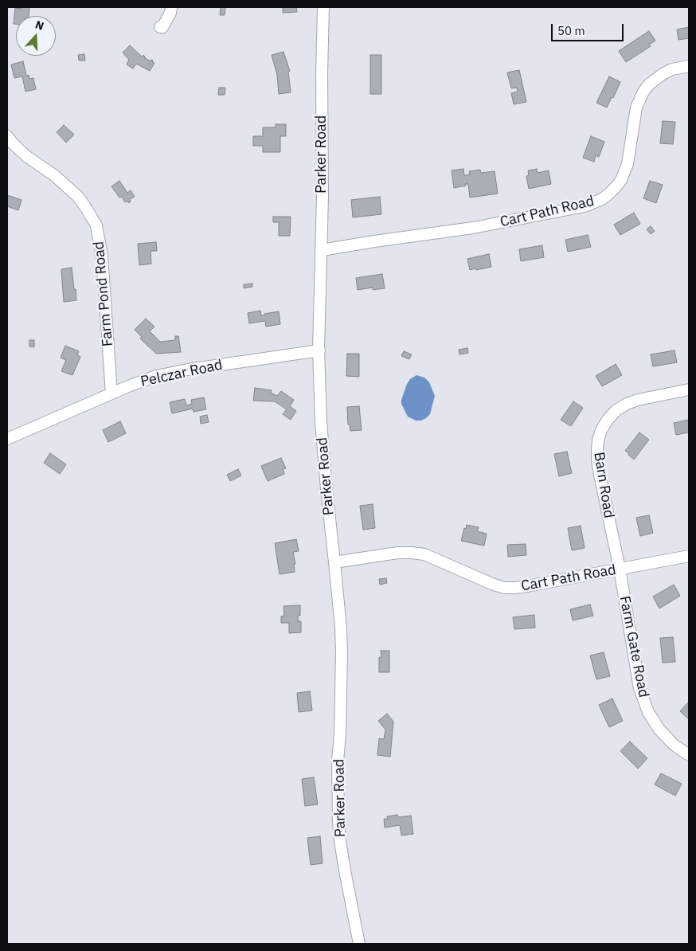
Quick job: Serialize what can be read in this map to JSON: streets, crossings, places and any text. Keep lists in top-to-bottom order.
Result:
{
  "streets": {
    "street": [
      "Parker Road",
      "Cart Path Road",
      "Farm Pond Road",
      "Pelczar Road",
      "Barn Road",
      "Farm Gate Road"
    ]
  },
  "crossings": [
    ["Parker Road", "Cart Path Road"],
    ["Parker Road", "Pelczar Road"],
    ["Cart Path Road", "Barn Road"],
    ["Cart Path Road", "Farm Gate Road"],
    ["Farm Pond Road", "Pelczar Road"],
    ["Barn Road", "Farm Gate Road"]
  ],
  "scale_bar": "50 m",
  "north": "top"
}
